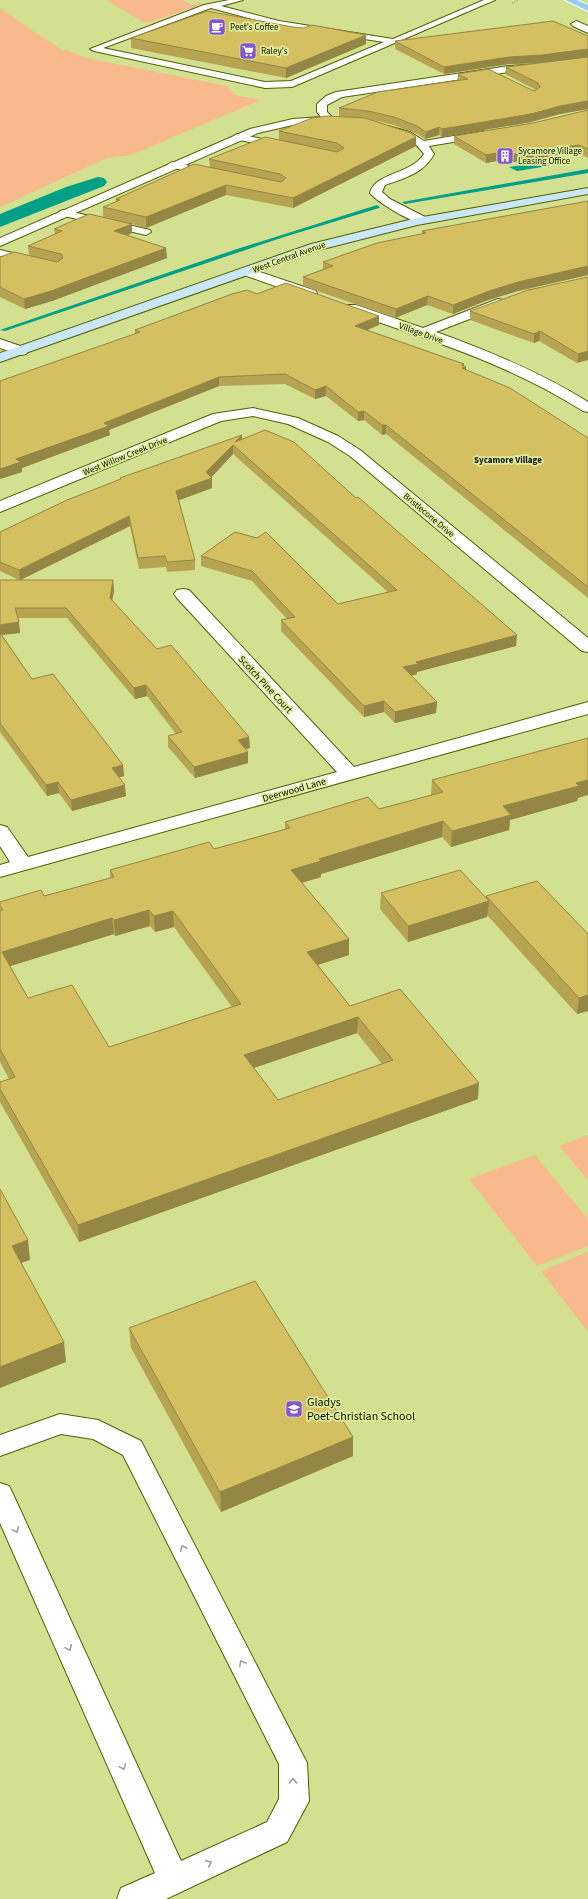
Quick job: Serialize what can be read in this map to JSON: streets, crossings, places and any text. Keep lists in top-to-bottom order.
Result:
{
  "streets": {
    "street": [
      "West Central Avenue",
      "Village Drive",
      "West Willow Creek Drive",
      "Bristlecone Drive",
      "Scotch Pine Court",
      "Deerwood Lane"
    ]
  },
  "crossings": [
    ["West Willow Creek Drive", "Bristlecone Drive"],
    ["Scotch Pine Court", "Deerwood Lane"]
  ],
  "districts": ["Sycamore Village"],
  "places": {
    "cafe": ["Peet's Coffee"],
    "supermarket": ["Raley's"],
    "building": ["Sycamore Village Leasing Office"],
    "school or university": ["Gladys Poet-Christian School"]
  }
}
